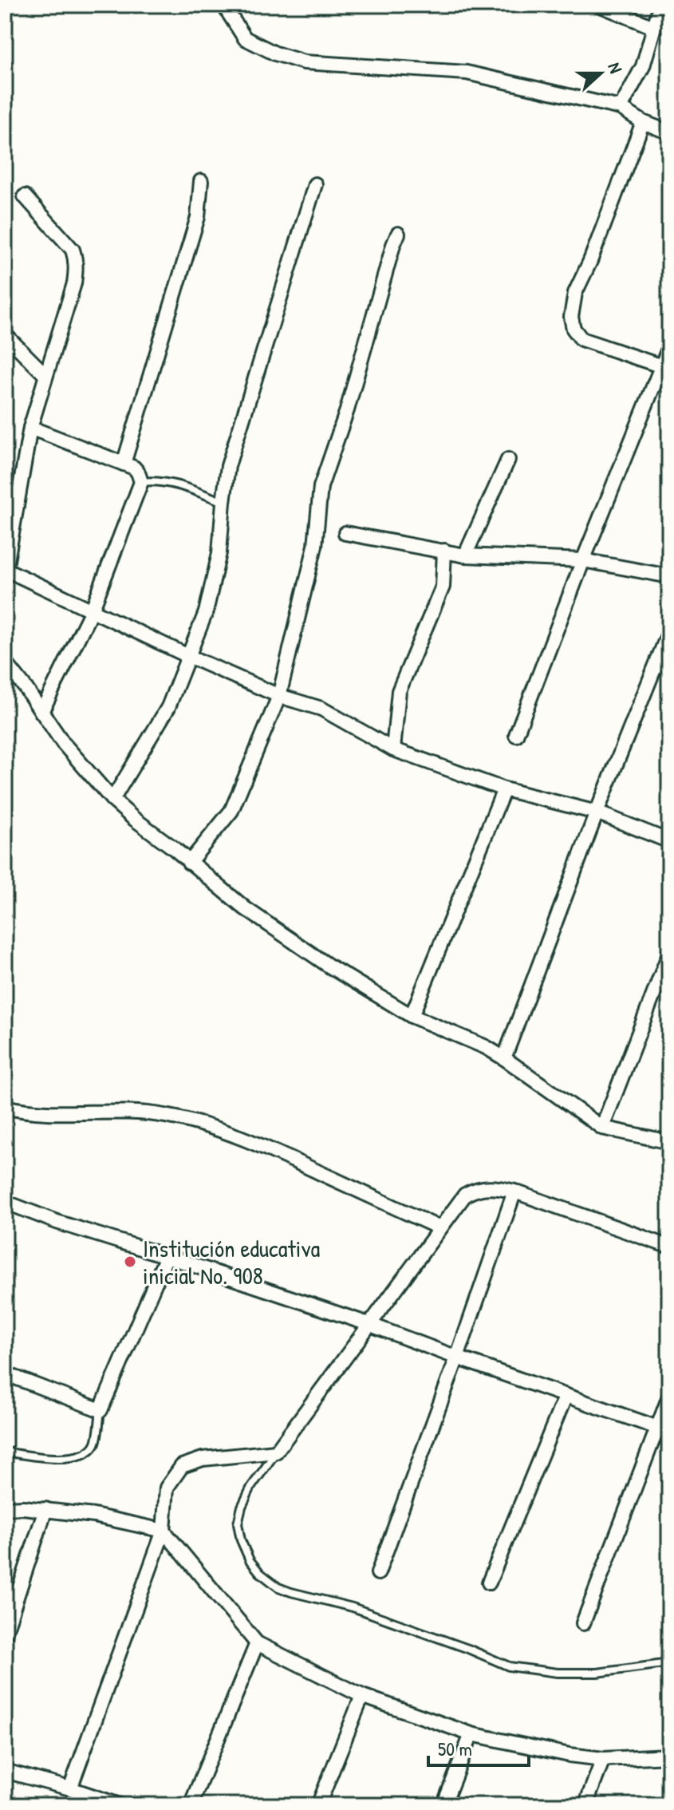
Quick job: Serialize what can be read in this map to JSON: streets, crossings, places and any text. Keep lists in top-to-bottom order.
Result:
{
  "places": ["Institución educativa inicial No. 908"],
  "scale_bar": "50 m",
  "north": "right"
}
